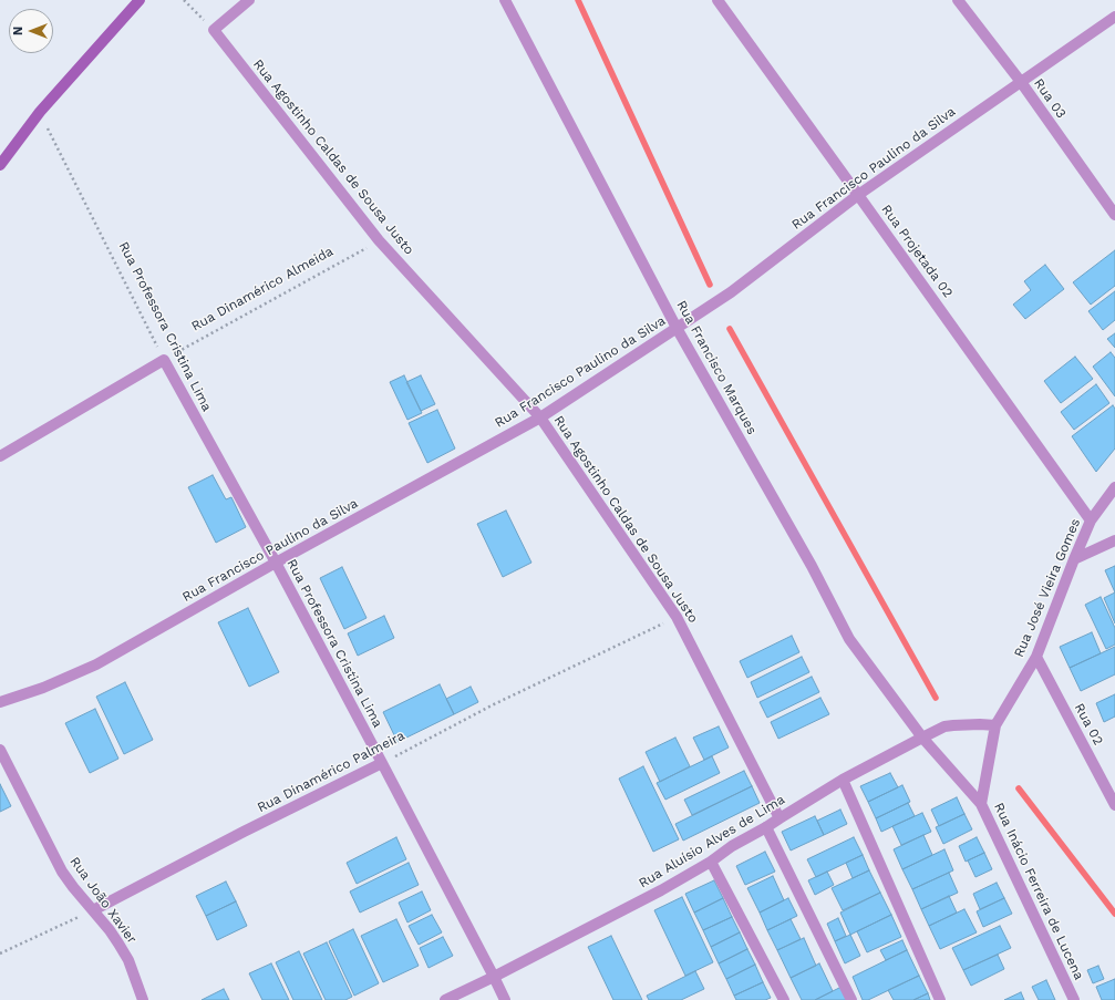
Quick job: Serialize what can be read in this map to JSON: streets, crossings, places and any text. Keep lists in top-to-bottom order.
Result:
{
  "streets": {
    "street": [
      "Rua 03",
      "Rua Agostinho Caldas de Sousa Justo",
      "Rua Francisco Paulino da Silva",
      "Rua Projetada 02",
      "Rua Professora Cristina Lima",
      "Rua Francisco Marques",
      "Rua José Vieira Gomes",
      "Rua 02",
      "Rua Dinamérico Palmeira",
      "Rua Aluísio Alves de Lima",
      "Rua Inácio Ferreira de Lucena",
      "Rua João Xavier"
    ],
    "path": ["Rua Dinamérico Almeida"]
  },
  "crossings": [
    ["Rua 03", "Rua Francisco Paulino da Silva"],
    ["Rua Agostinho Caldas de Sousa Justo", "Rua Francisco Paulino da Silva"],
    ["Rua Agostinho Caldas de Sousa Justo", "Rua Dinamérico Almeida"],
    ["Rua Agostinho Caldas de Sousa Justo", "Rua Dinamérico Palmeira"],
    ["Rua Agostinho Caldas de Sousa Justo", "Rua Aluísio Alves de Lima"],
    ["Rua Francisco Paulino da Silva", "Rua Projetada 02"],
    ["Rua Francisco Paulino da Silva", "Rua Professora Cristina Lima"],
    ["Rua Francisco Paulino da Silva", "Rua Francisco Marques"],
    ["Rua Projetada 02", "Rua José Vieira Gomes"],
    ["Rua Dinamérico Almeida", "Rua Professora Cristina Lima"],
    ["Rua Professora Cristina Lima", "Rua Dinamérico Palmeira"],
    ["Rua Professora Cristina Lima", "Rua Aluísio Alves de Lima"],
    ["Rua Francisco Marques", "Rua Aluísio Alves de Lima"],
    ["Rua Francisco Marques", "Rua Inácio Ferreira de Lucena"],
    ["Rua José Vieira Gomes", "Rua 02"],
    ["Rua José Vieira Gomes", "Rua Aluísio Alves de Lima"],
    ["Rua José Vieira Gomes", "Rua Inácio Ferreira de Lucena"],
    ["Rua Dinamérico Palmeira", "Rua João Xavier"],
    ["Rua Aluísio Alves de Lima", "Rua Inácio Ferreira de Lucena"]
  ],
  "north": "left"
}
